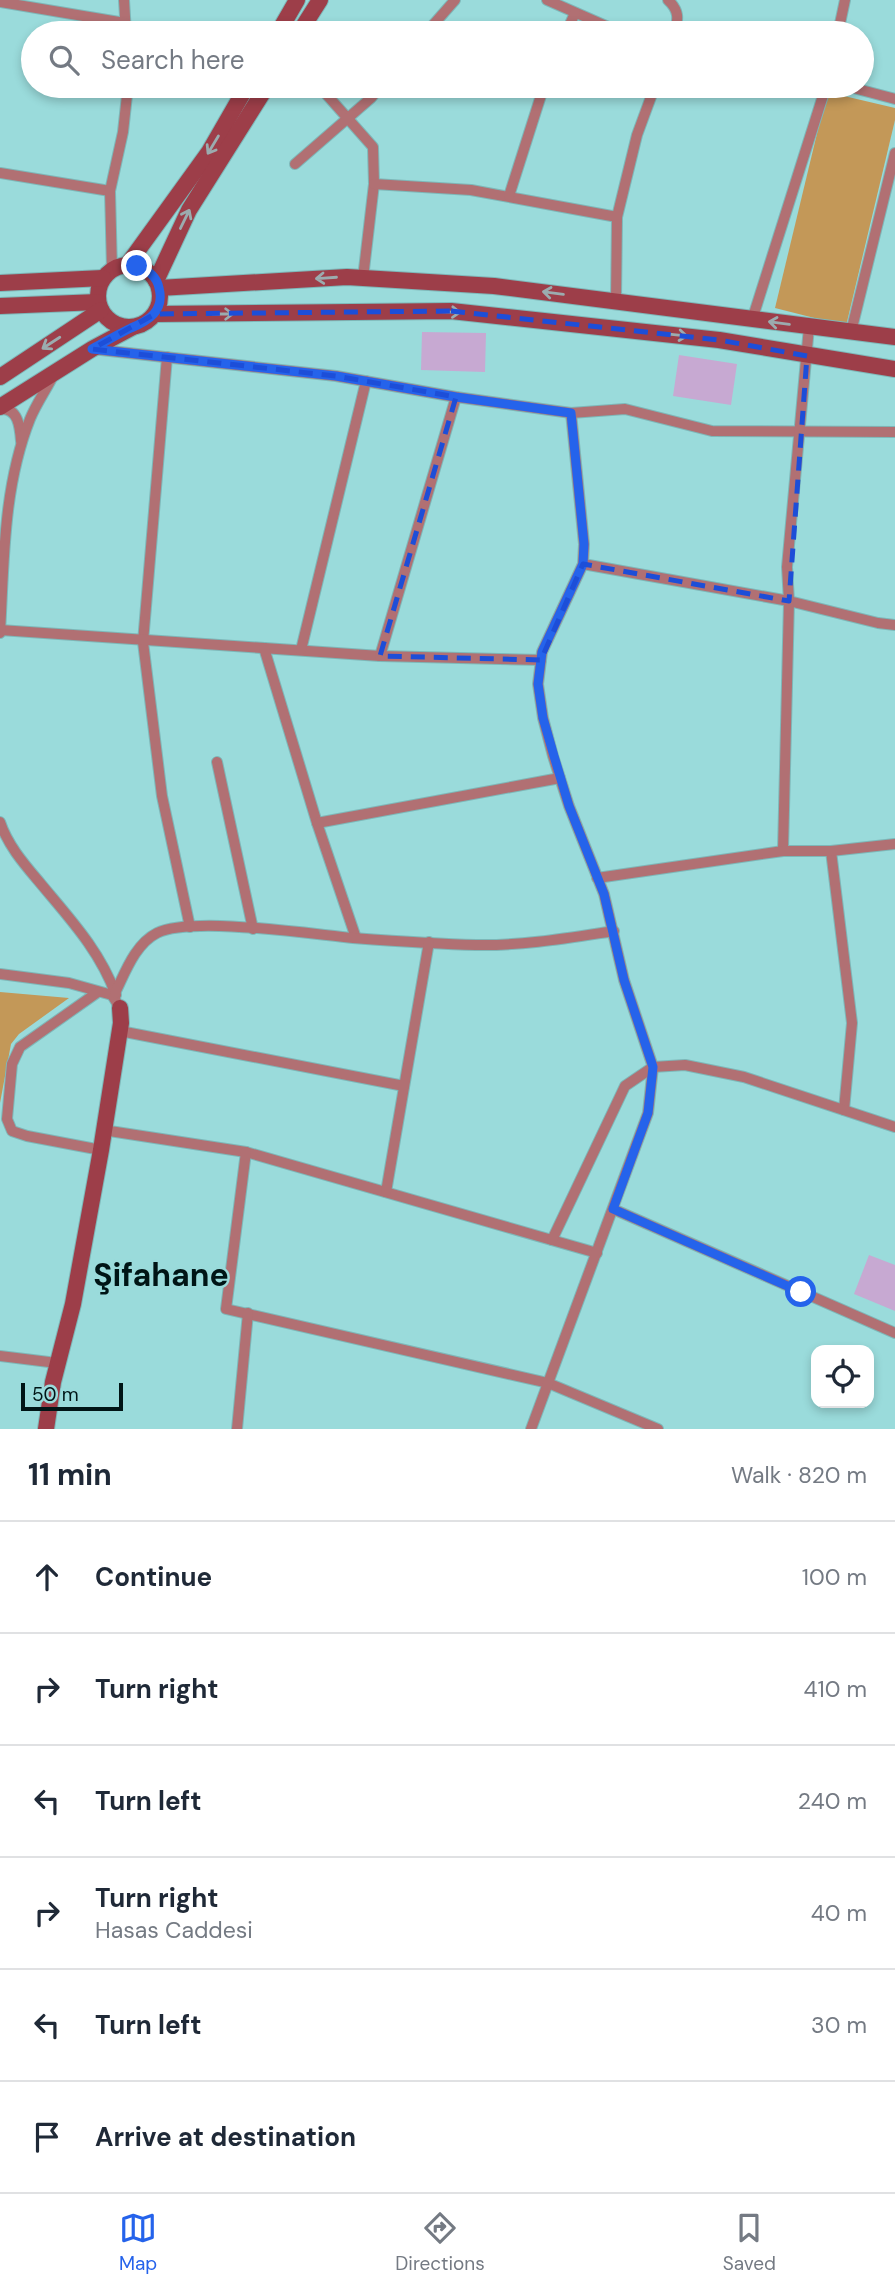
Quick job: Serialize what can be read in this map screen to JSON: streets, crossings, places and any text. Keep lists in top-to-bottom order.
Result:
{
  "districts": ["Şifahane"],
  "scale_bar": "50 m",
  "page": {
    "search": "Search here",
    "scale": "50 m",
    "heading": ["11 min", "Walk · 820 m"],
    "list": [
      ["Continue", "100 m"],
      ["Turn right", "410 m"],
      ["Turn left", "240 m"],
      ["Turn right", "Hasas Caddesi", "40 m"],
      ["Turn left", "30 m"],
      "Arrive at destination"
    ],
    "nav": ["Map", "Directions", "Saved"]
  }
}
